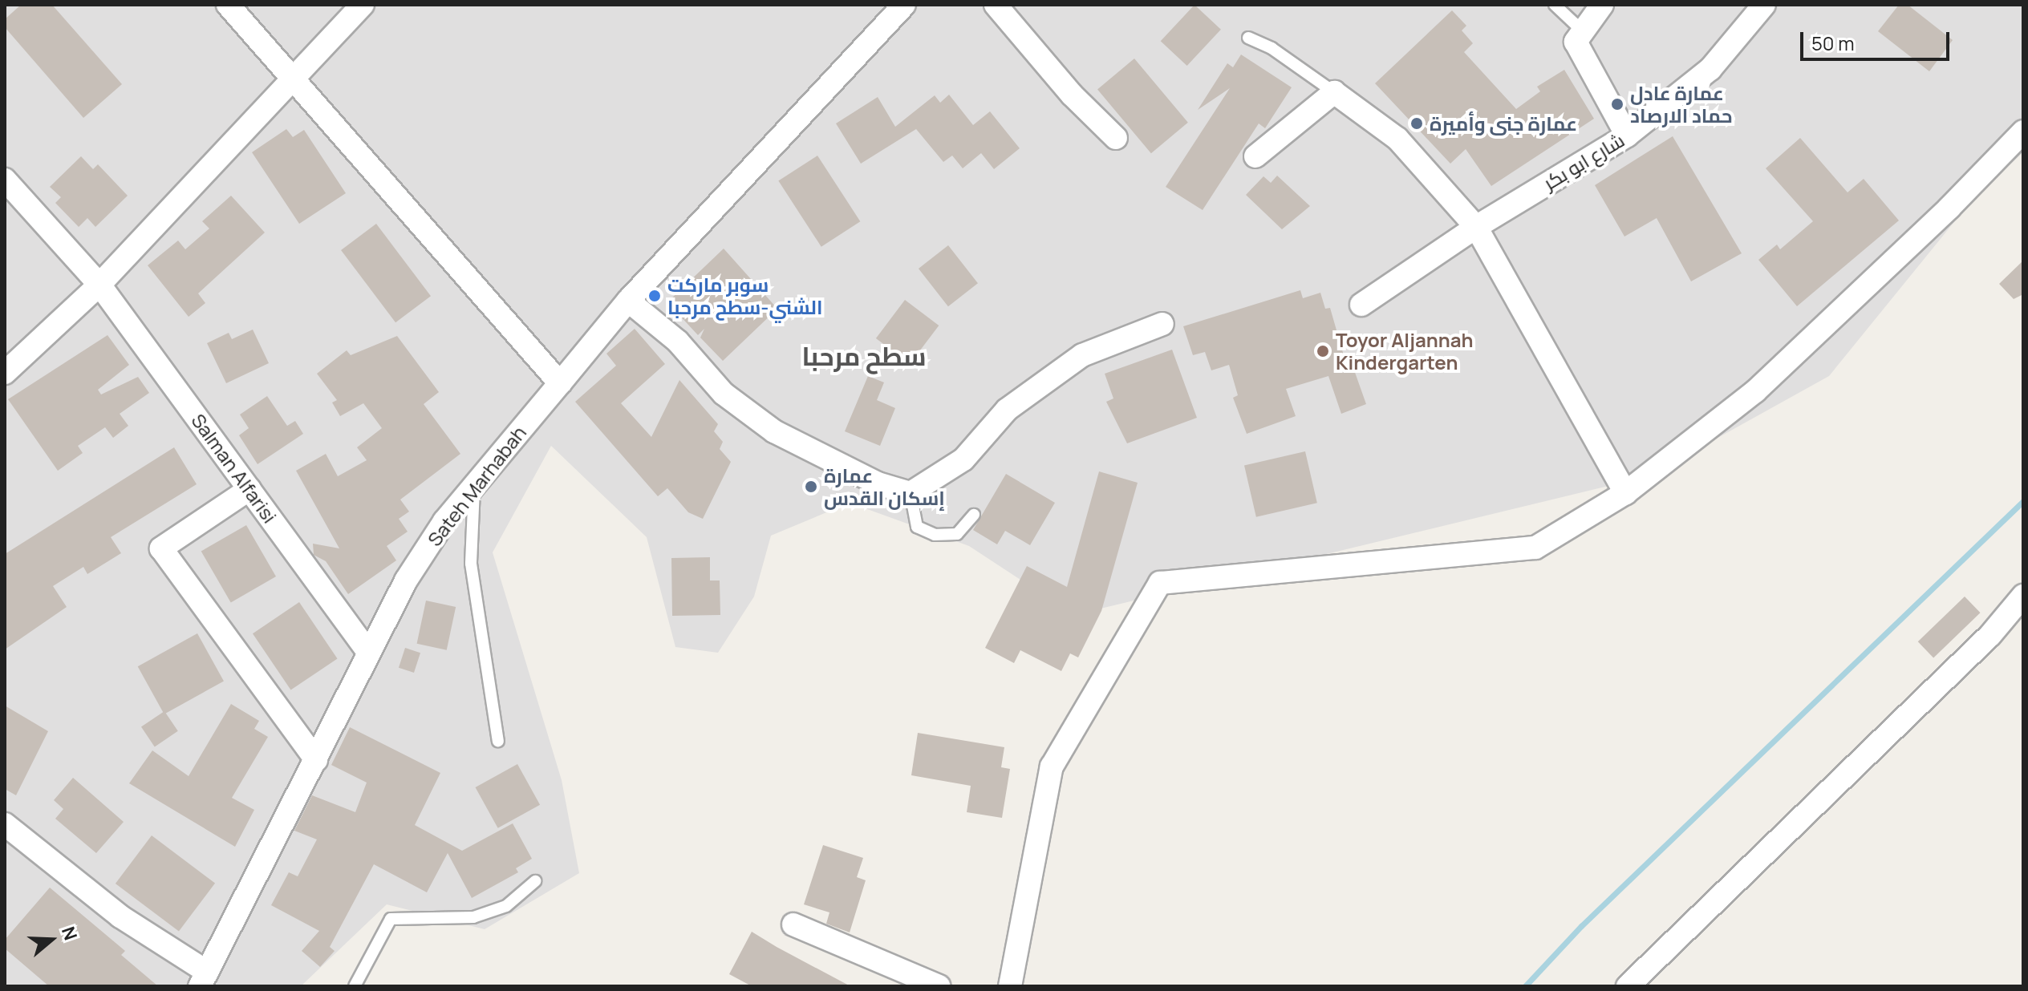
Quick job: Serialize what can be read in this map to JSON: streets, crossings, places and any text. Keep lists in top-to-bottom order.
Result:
{
  "streets": {
    "street": ["شارع ابو بكر", "Salman Alfarisi", "Sateh Marhabah"]
  },
  "crossings": [
    ["Salman Alfarisi", "Sateh Marhabah"]
  ],
  "districts": ["سطح مرحبا"],
  "places": [
    "عمارة عادل حماد الارصاد",
    "عمارة جنى وأميرة",
    "سوبر ماركت الشني-سطح مرحبا",
    "Toyor Aljannah Kindergarten",
    "عمارة إسكان القدس"
  ],
  "scale_bar": "50 m",
  "north": "right"
}
